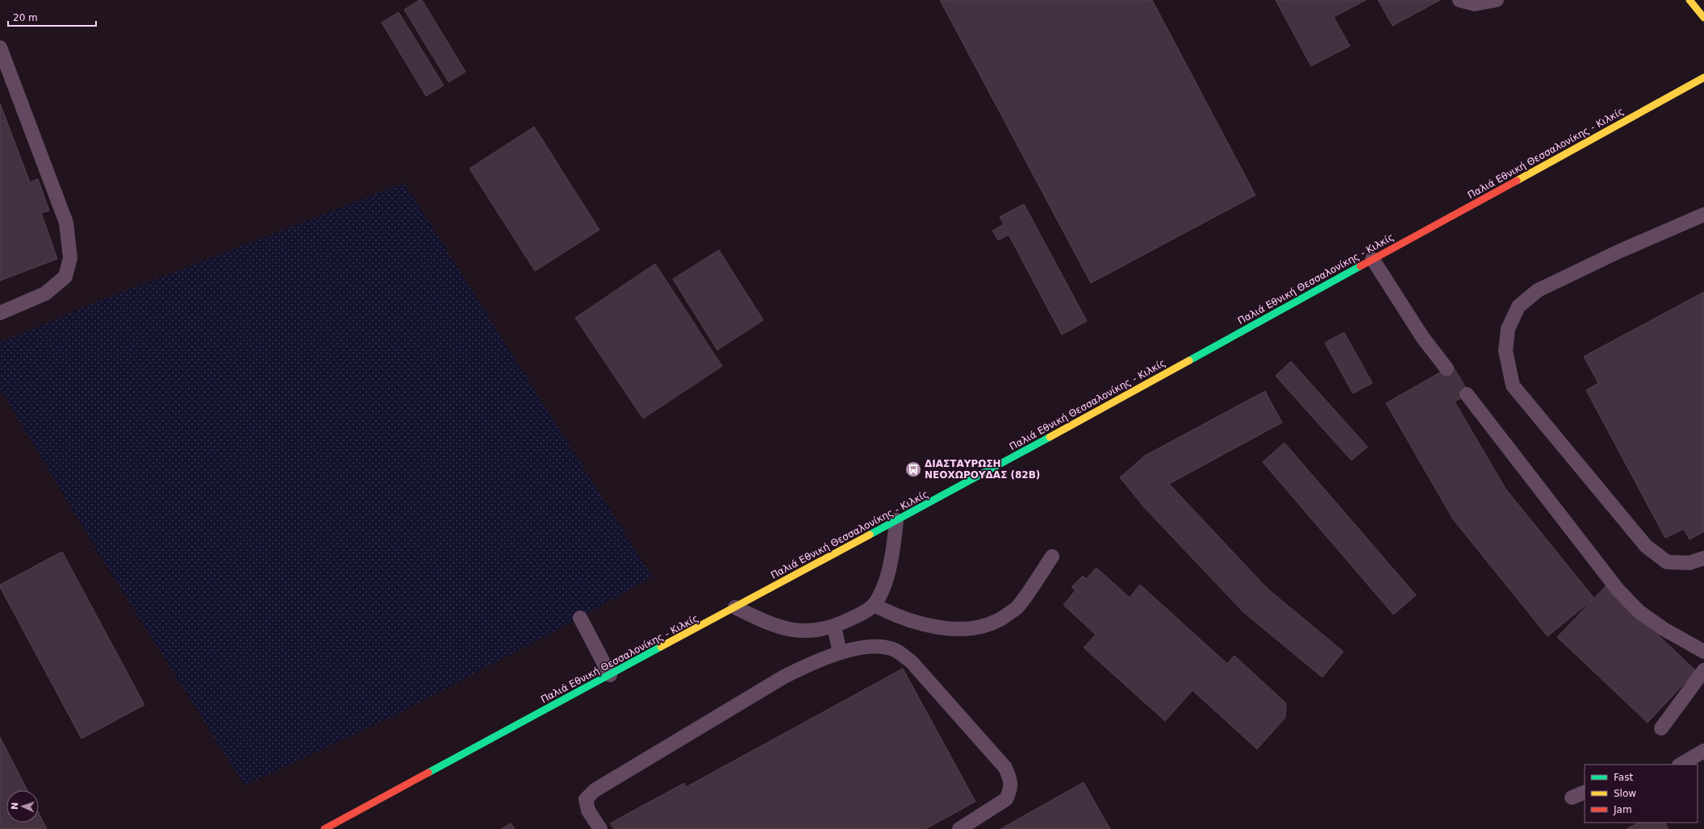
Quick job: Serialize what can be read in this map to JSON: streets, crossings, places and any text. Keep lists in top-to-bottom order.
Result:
{
  "streets": {
    "main road": ["Παλιά Εθνική Θεσσαλονίκης - Κιλκίς"]
  },
  "places": {
    "bus stop": ["ΔΙΑΣΤΑΥΡΩΣΗ ΝΕΟΧΩΡΟΥΔΑΣ (82Β)"]
  },
  "legend": ["Fast", "Slow", "Jam"],
  "scale_bar": "20 m",
  "north": "left"
}
